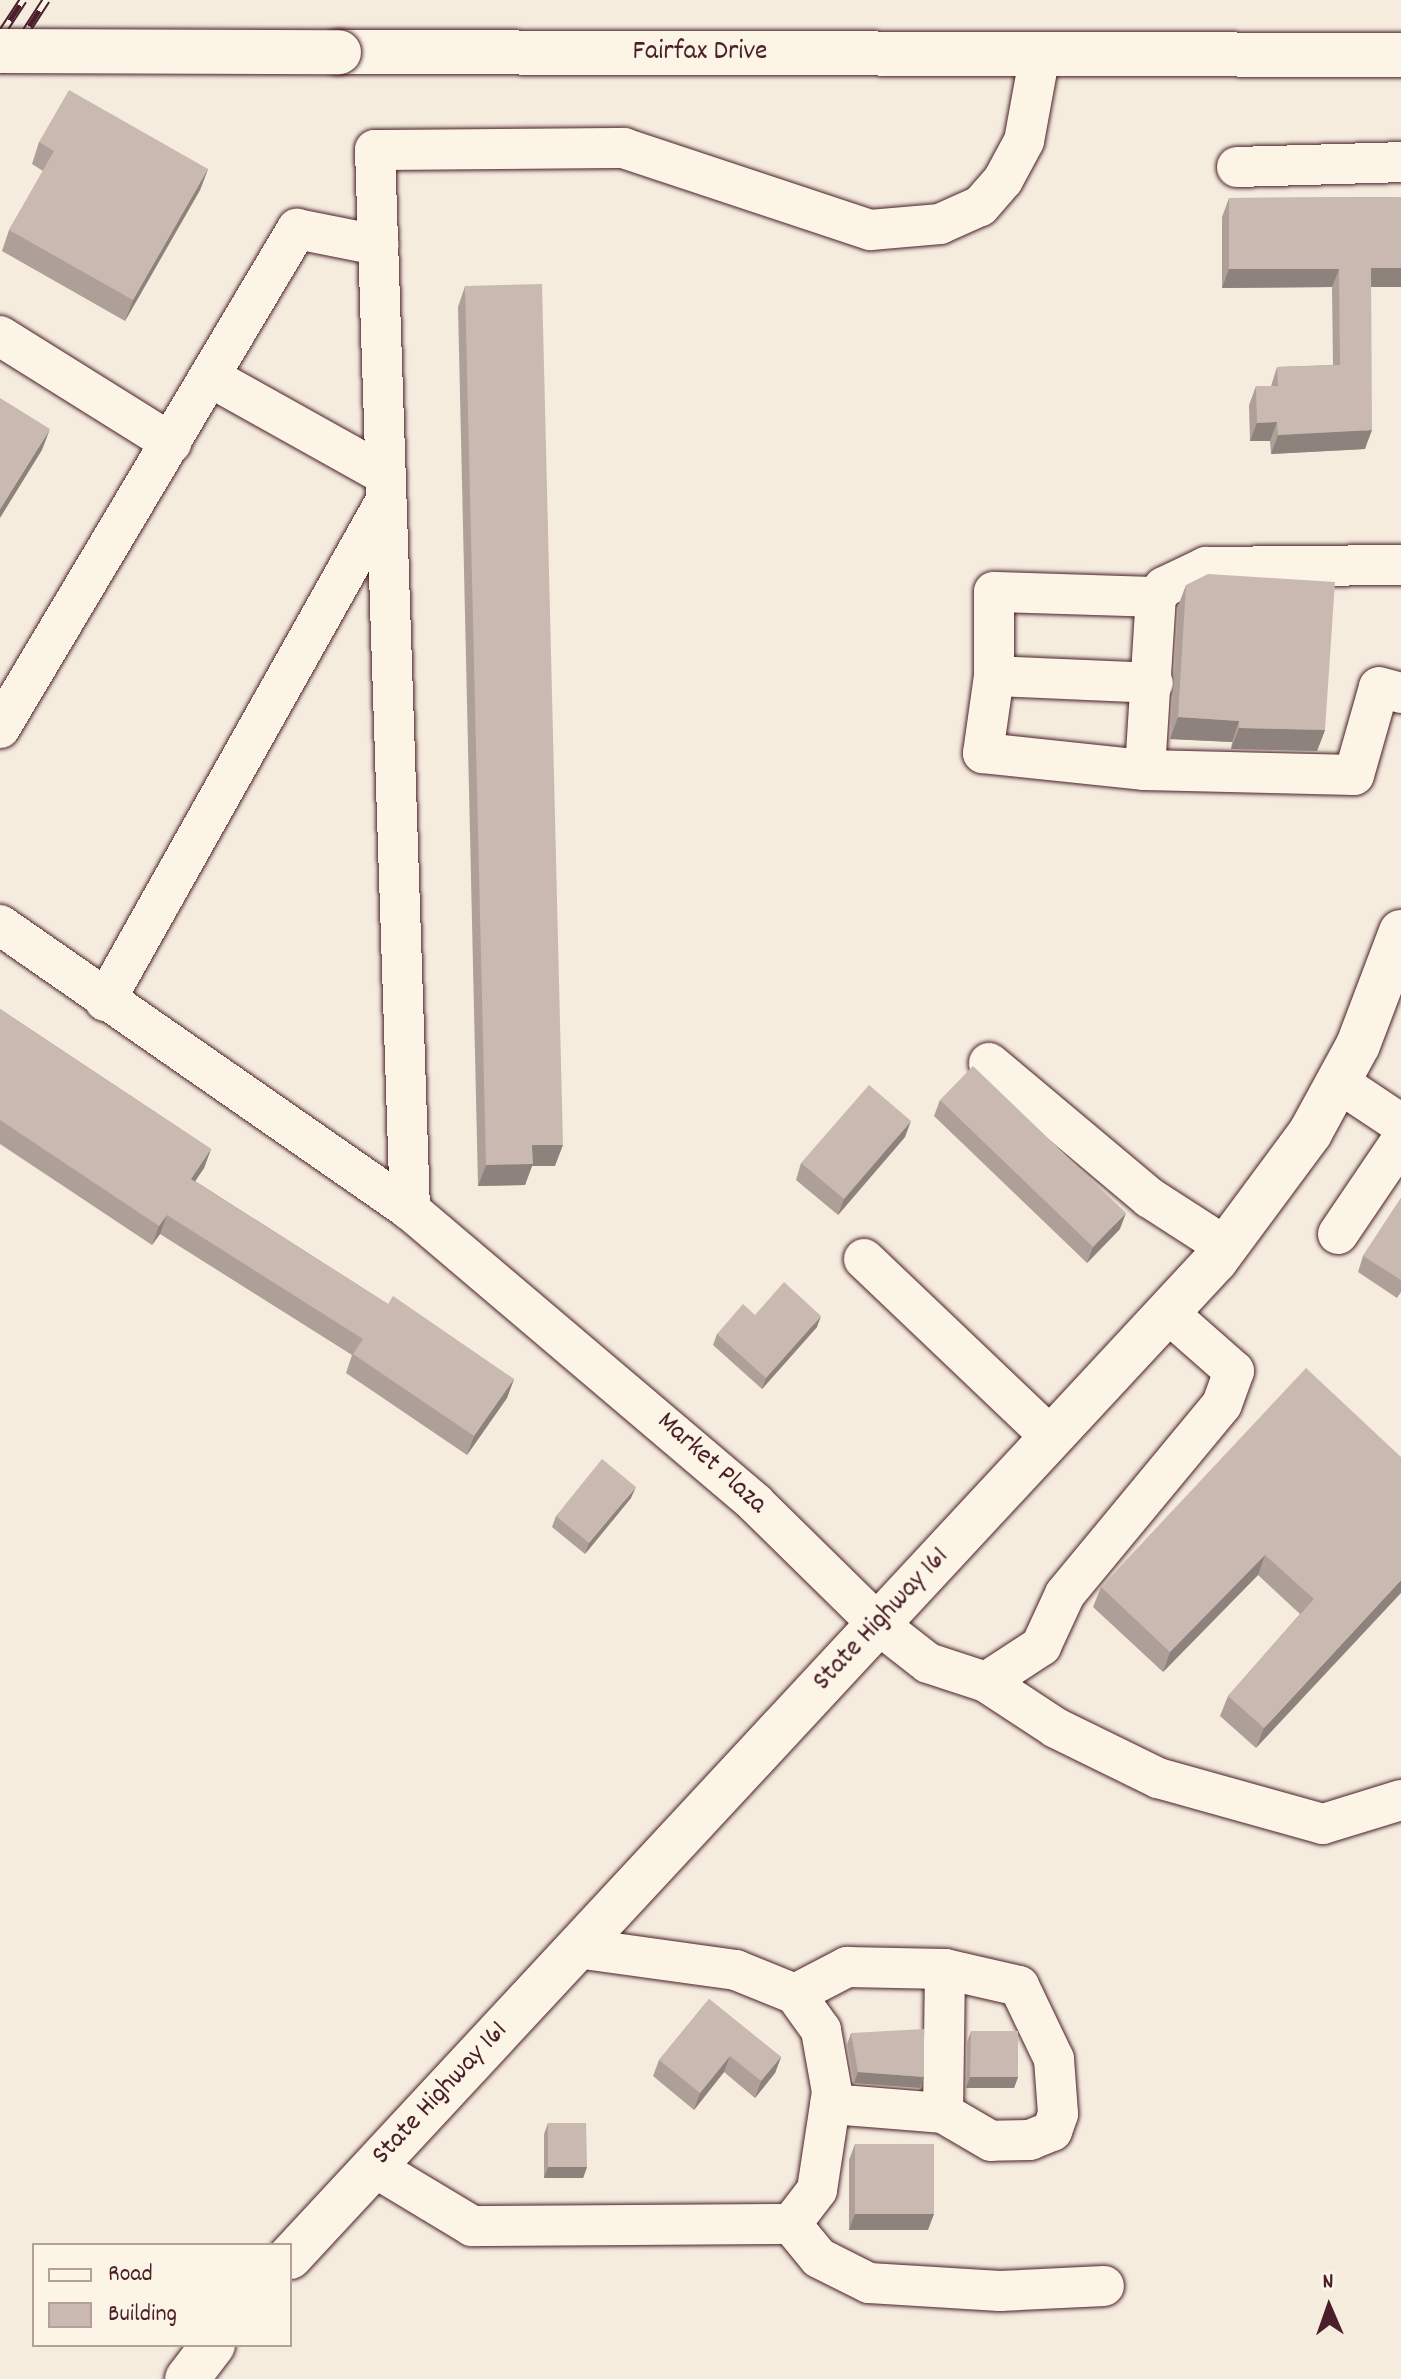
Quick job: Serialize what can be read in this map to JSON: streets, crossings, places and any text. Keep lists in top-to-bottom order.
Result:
{
  "streets": {
    "main road": ["Fairfax Drive", "State Highway 161"],
    "lane": ["Market Plaza"]
  },
  "crossings": [
    ["Market Plaza", "State Highway 161"]
  ],
  "legend": ["Road", "Building"],
  "north": "top"
}
